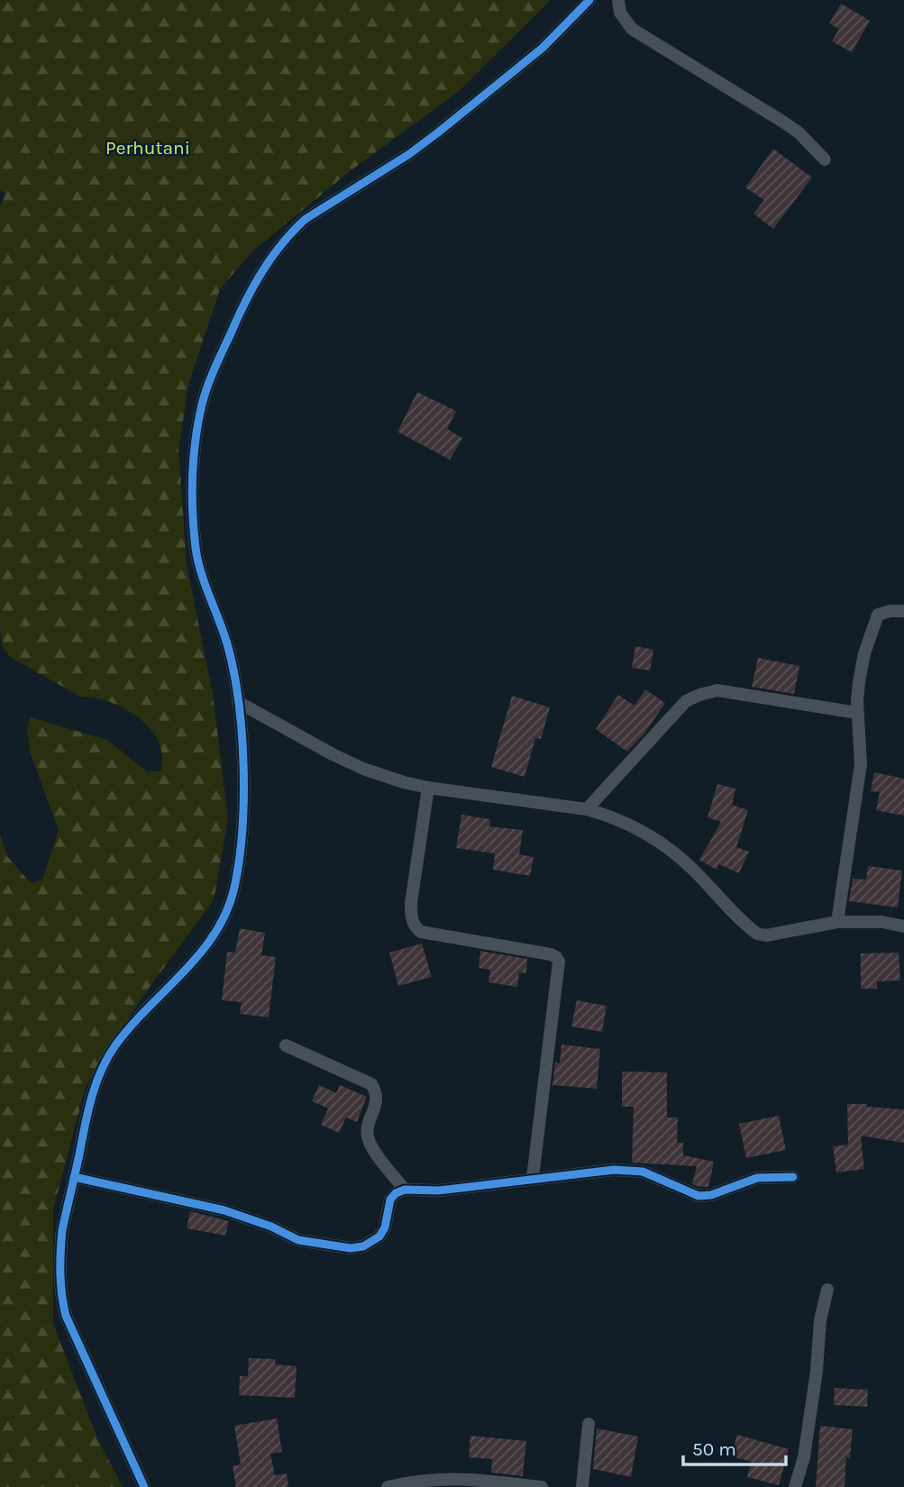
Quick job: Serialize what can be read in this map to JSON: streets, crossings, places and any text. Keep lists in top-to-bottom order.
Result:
{
  "parks": ["Perhutani"],
  "scale_bar": "50 m"
}
